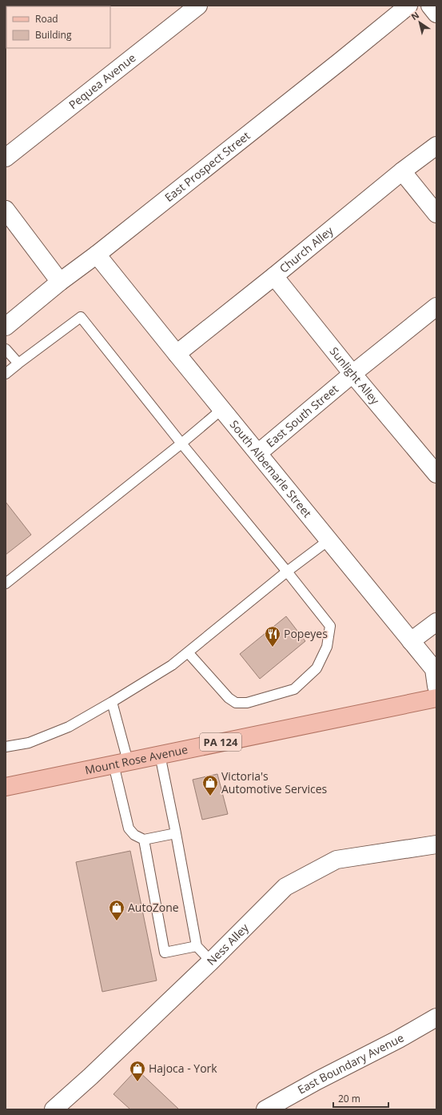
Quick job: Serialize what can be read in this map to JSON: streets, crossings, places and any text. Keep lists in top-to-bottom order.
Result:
{
  "streets": {
    "main road": ["PA 124", "Mount Rose Avenue"],
    "street": [
      "Pequea Avenue",
      "East Prospect Street",
      "Church Alley",
      "Sunlight Alley",
      "East South Street",
      "South Albemarle Street",
      "Ness Alley",
      "East Boundary Avenue"
    ]
  },
  "crossings": [
    ["East Prospect Street", "South Albemarle Street"],
    ["Church Alley", "Sunlight Alley"],
    ["Church Alley", "South Albemarle Street"],
    ["Sunlight Alley", "East South Street"],
    ["East South Street", "South Albemarle Street"]
  ],
  "places": {
    "restaurant": ["Popeyes"],
    "shop": ["Victoria's Automotive Services", "AutoZone", "Hajoca - York"]
  },
  "legend": ["Road", "Building"],
  "scale_bar": "20 m",
  "north": "top left"
}
